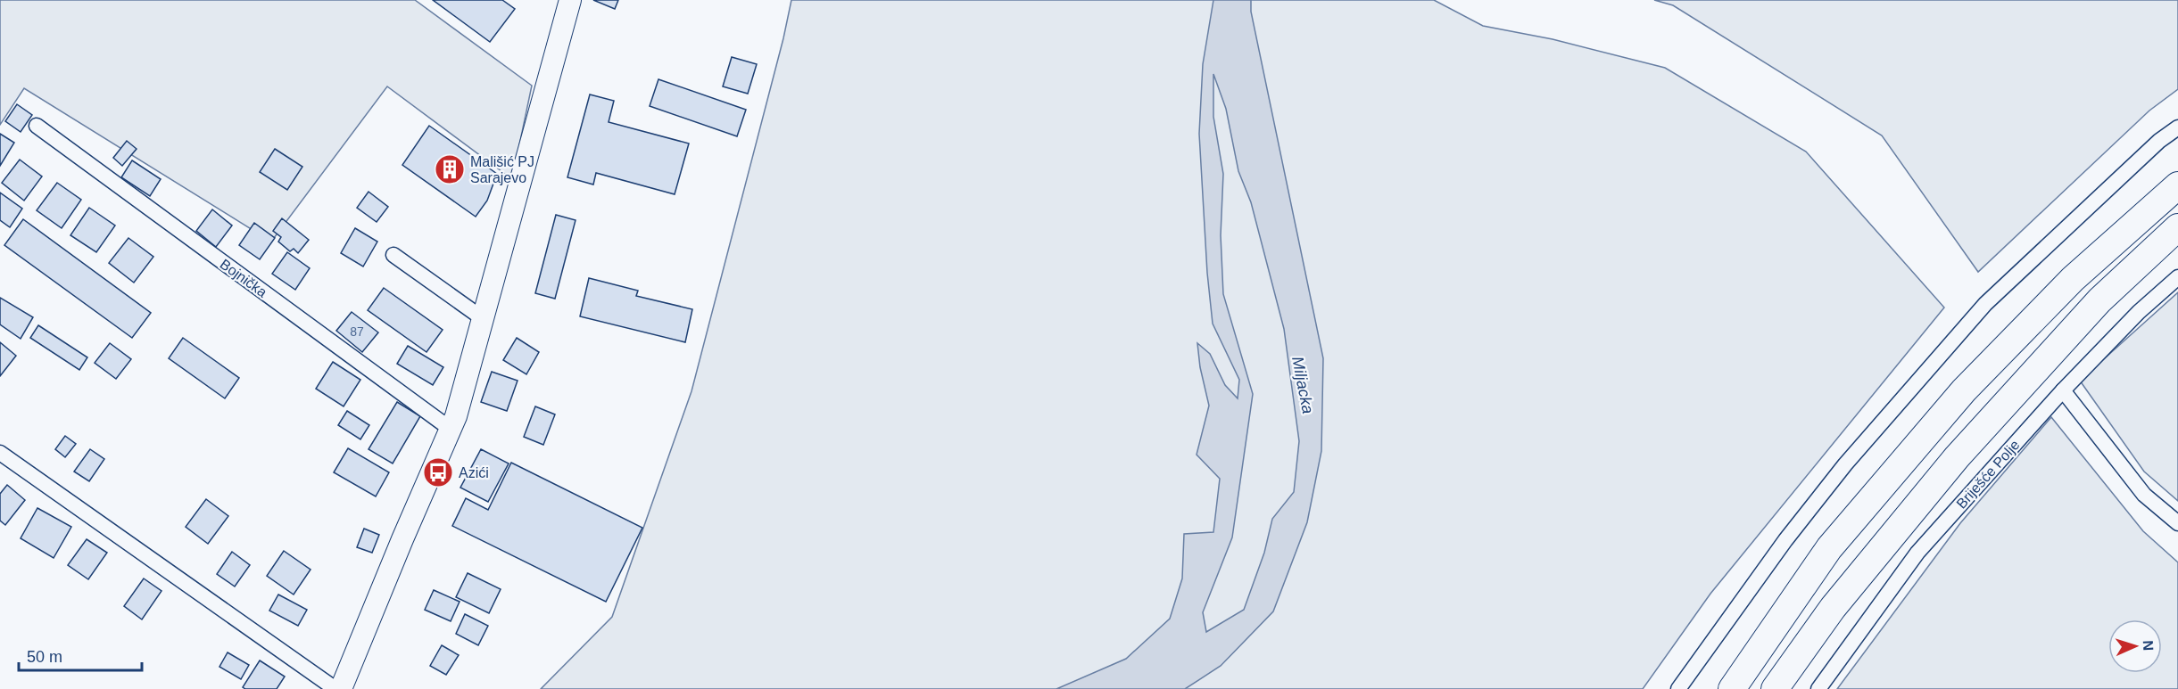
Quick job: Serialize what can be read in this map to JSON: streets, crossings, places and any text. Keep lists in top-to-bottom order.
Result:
{
  "streets": {
    "street": ["Bojnička", "Briješće Polje"]
  },
  "water": ["Miljacka"],
  "places": {
    "building": ["Mališić PJ Sarajevo"],
    "bus stop": ["Azići"]
  },
  "house_numbers": ["87"],
  "scale_bar": "50 m",
  "north": "right"
}
